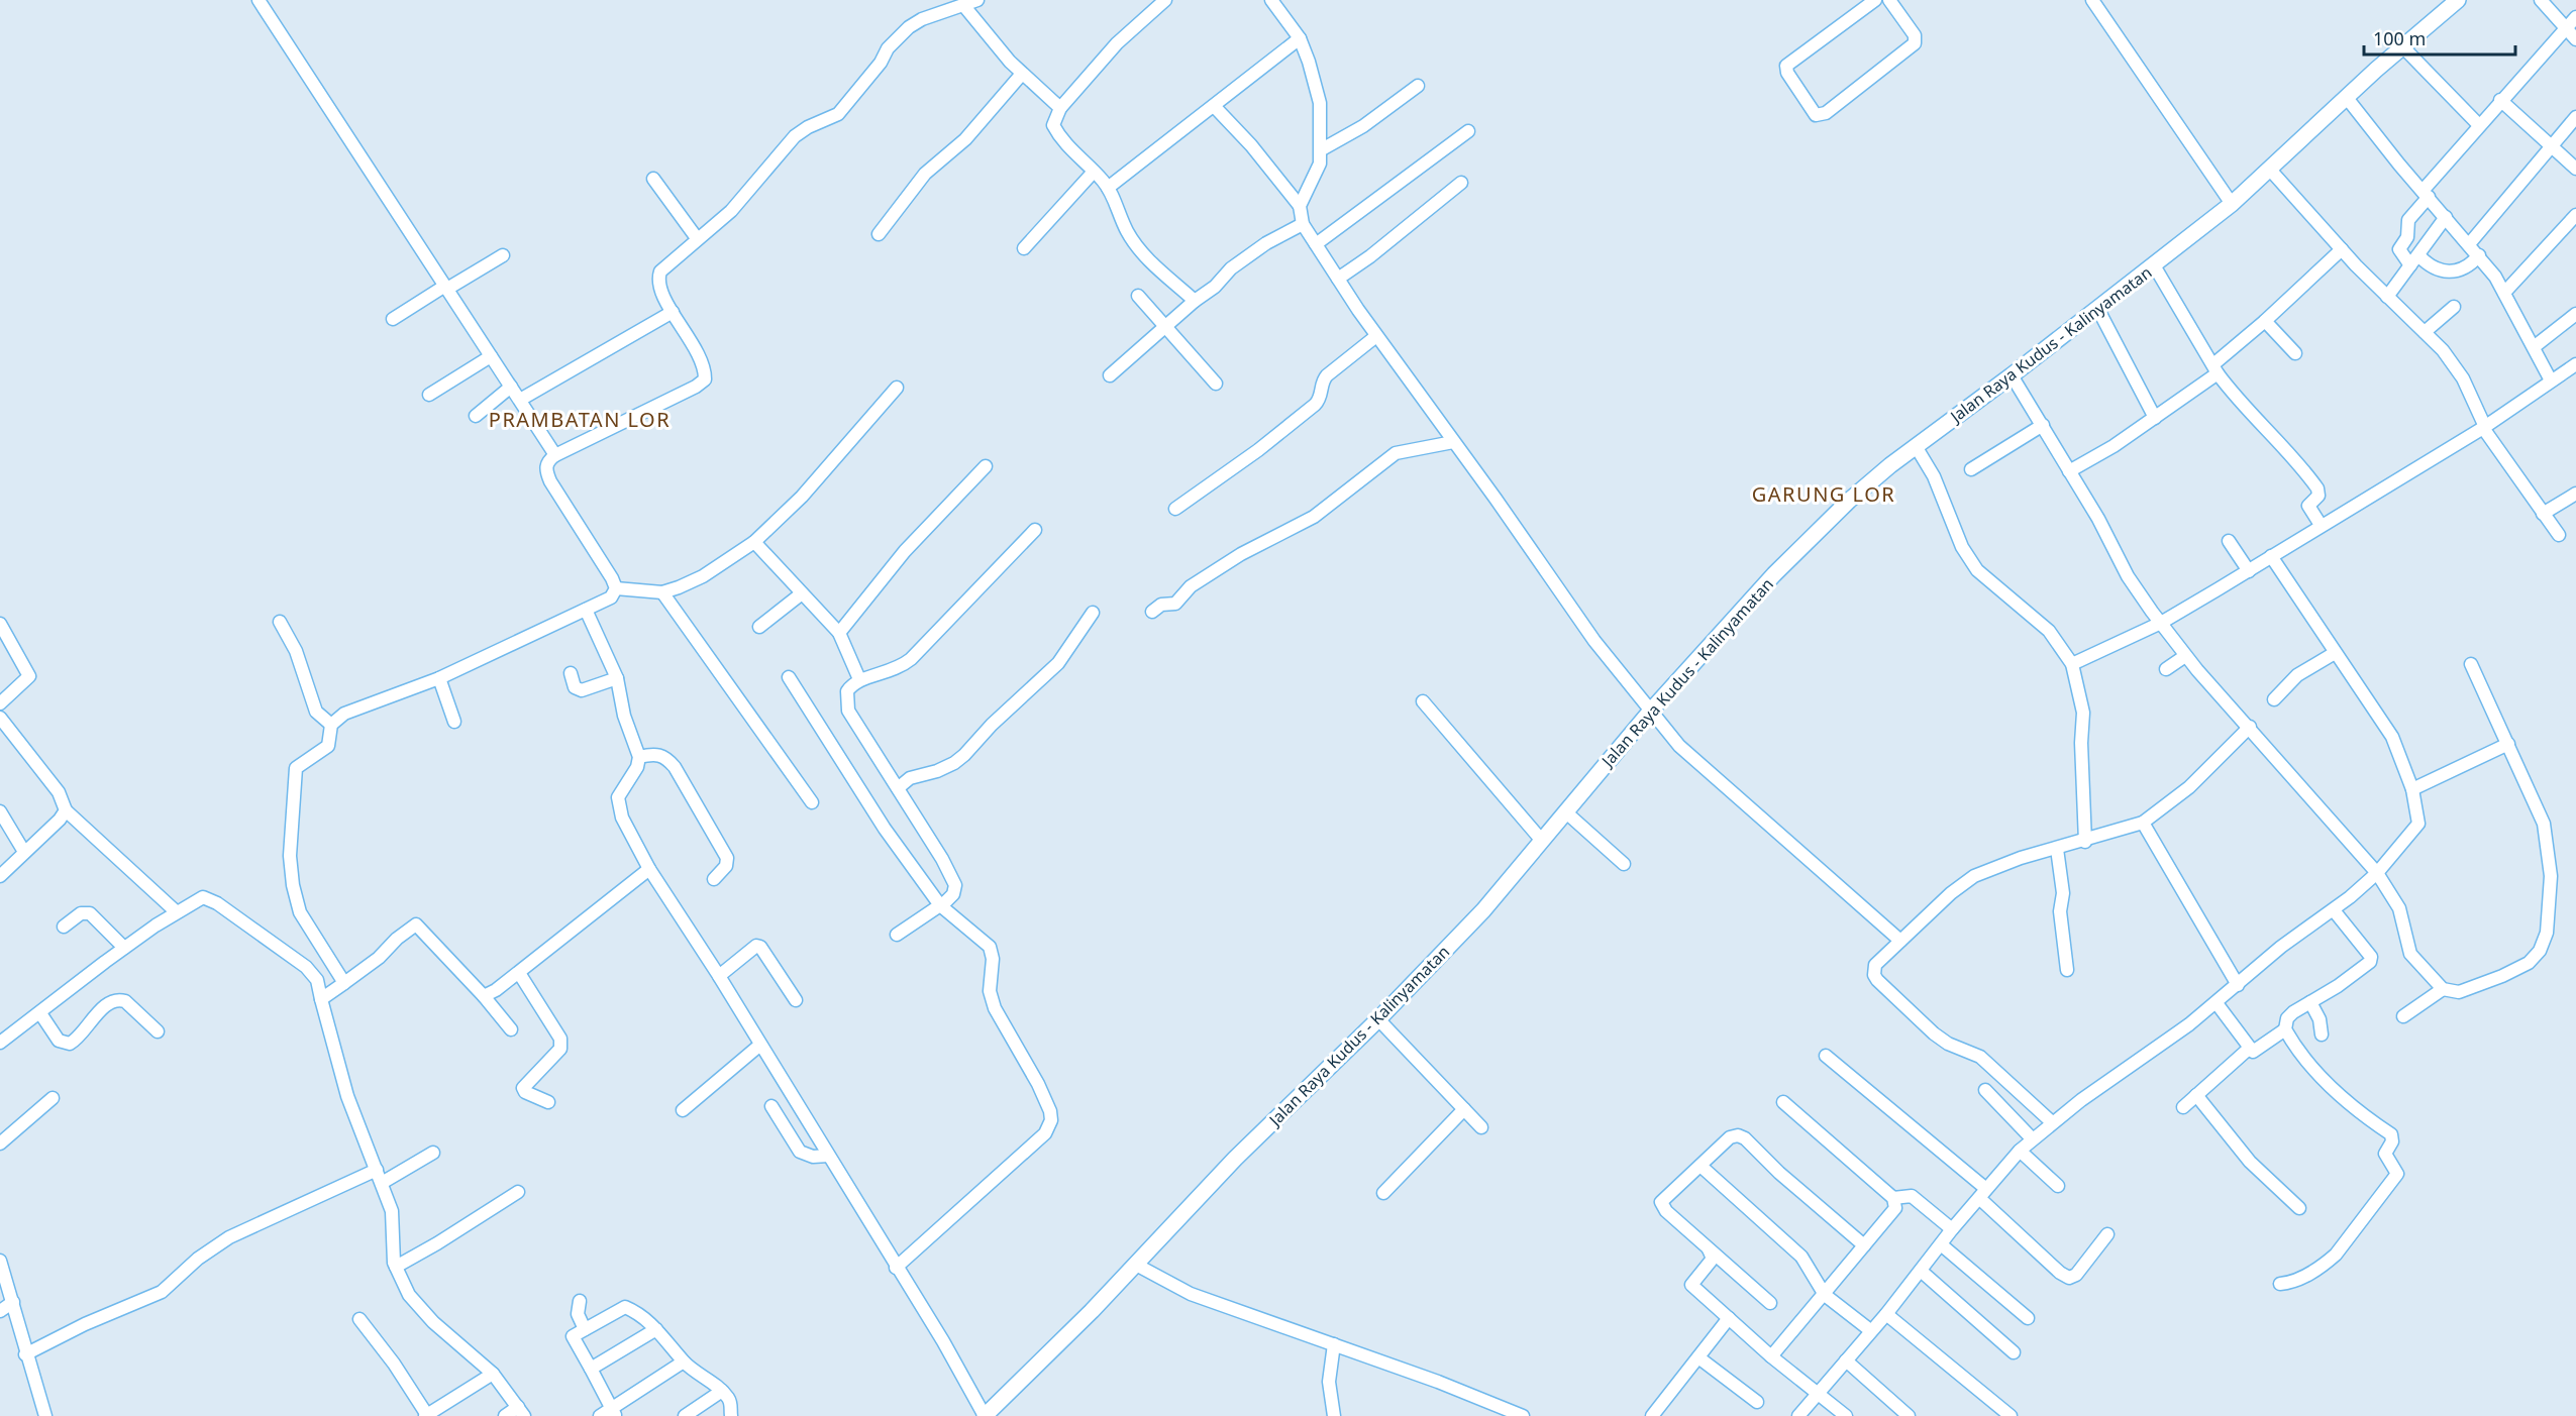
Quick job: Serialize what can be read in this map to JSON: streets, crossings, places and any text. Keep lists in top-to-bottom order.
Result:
{
  "streets": {
    "main road": ["Jalan Raya Kudus - Kalinyamatan"]
  },
  "districts": ["PRAMBATAN LOR", "GARUNG LOR"],
  "scale_bar": "100 m"
}
